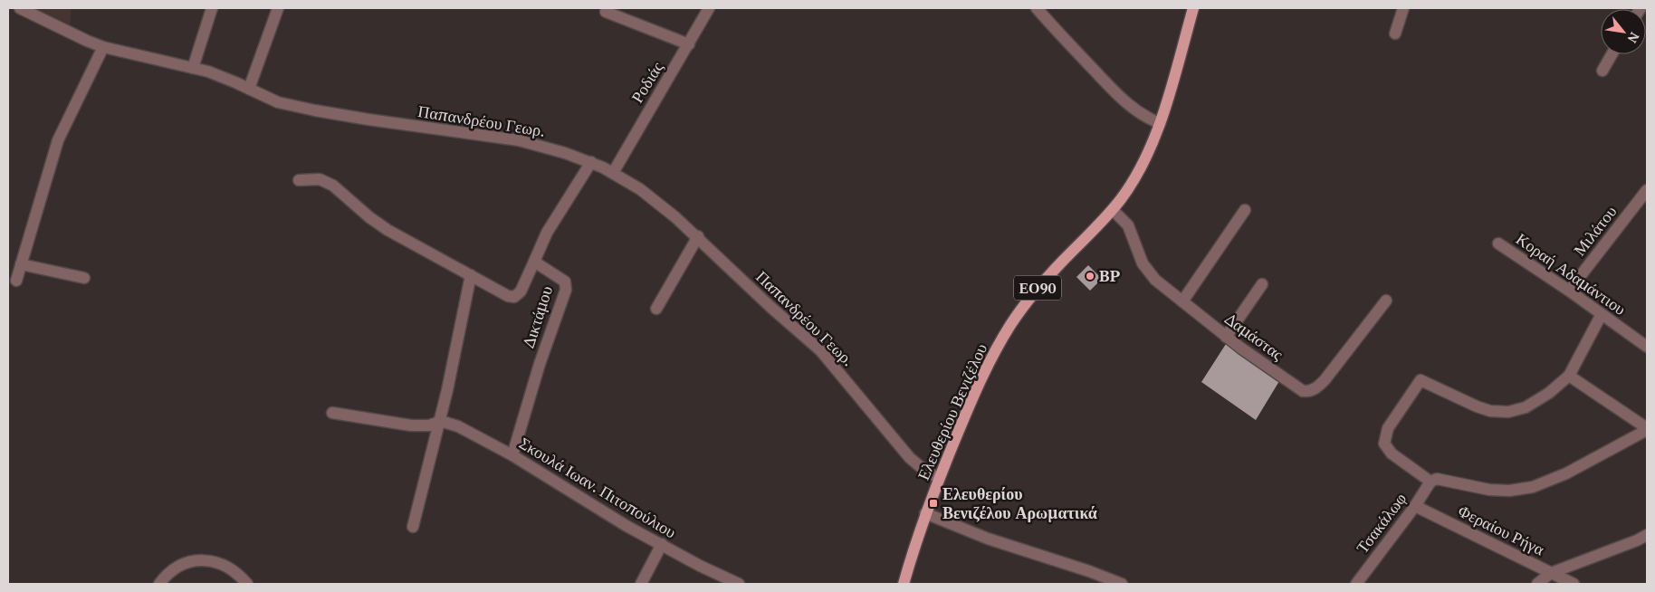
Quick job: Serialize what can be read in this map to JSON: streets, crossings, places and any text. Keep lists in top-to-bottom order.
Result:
{
  "streets": {
    "main road": ["ΕΟ90", "Ελευθερίου Βενιζέλου"],
    "street": [
      "Ροδιάς",
      "Παπανδρέου Γεωρ.",
      "Μιλάτου",
      "Κοραή Αδαμάντιου",
      "Δικτάμου",
      "Δαμάστας",
      "Σκουλά Ιωαν. Πιτοπούλιου",
      "Τσακάλωφ",
      "Φεραίου Ρήγα"
    ]
  },
  "crossings": [
    ["Ροδιάς", "Παπανδρέου Γεωρ."],
    ["Παπανδρέου Γεωρ.", "Δικτάμου"],
    ["Παπανδρέου Γεωρ.", "Ελευθερίου Βενιζέλου"],
    ["Μιλάτου", "Κοραή Αδαμάντιου"],
    ["Δικτάμου", "Σκουλά Ιωαν. Πιτοπούλιου"],
    ["Δαμάστας", "Ελευθερίου Βενιζέλου"],
    ["Τσακάλωφ", "Φεραίου Ρήγα"]
  ],
  "places": {
    "other": ["BP"],
    "transit": ["Ελευθερίου Βενιζέλου Αρωματικά"]
  },
  "north": "bottom right"
}
